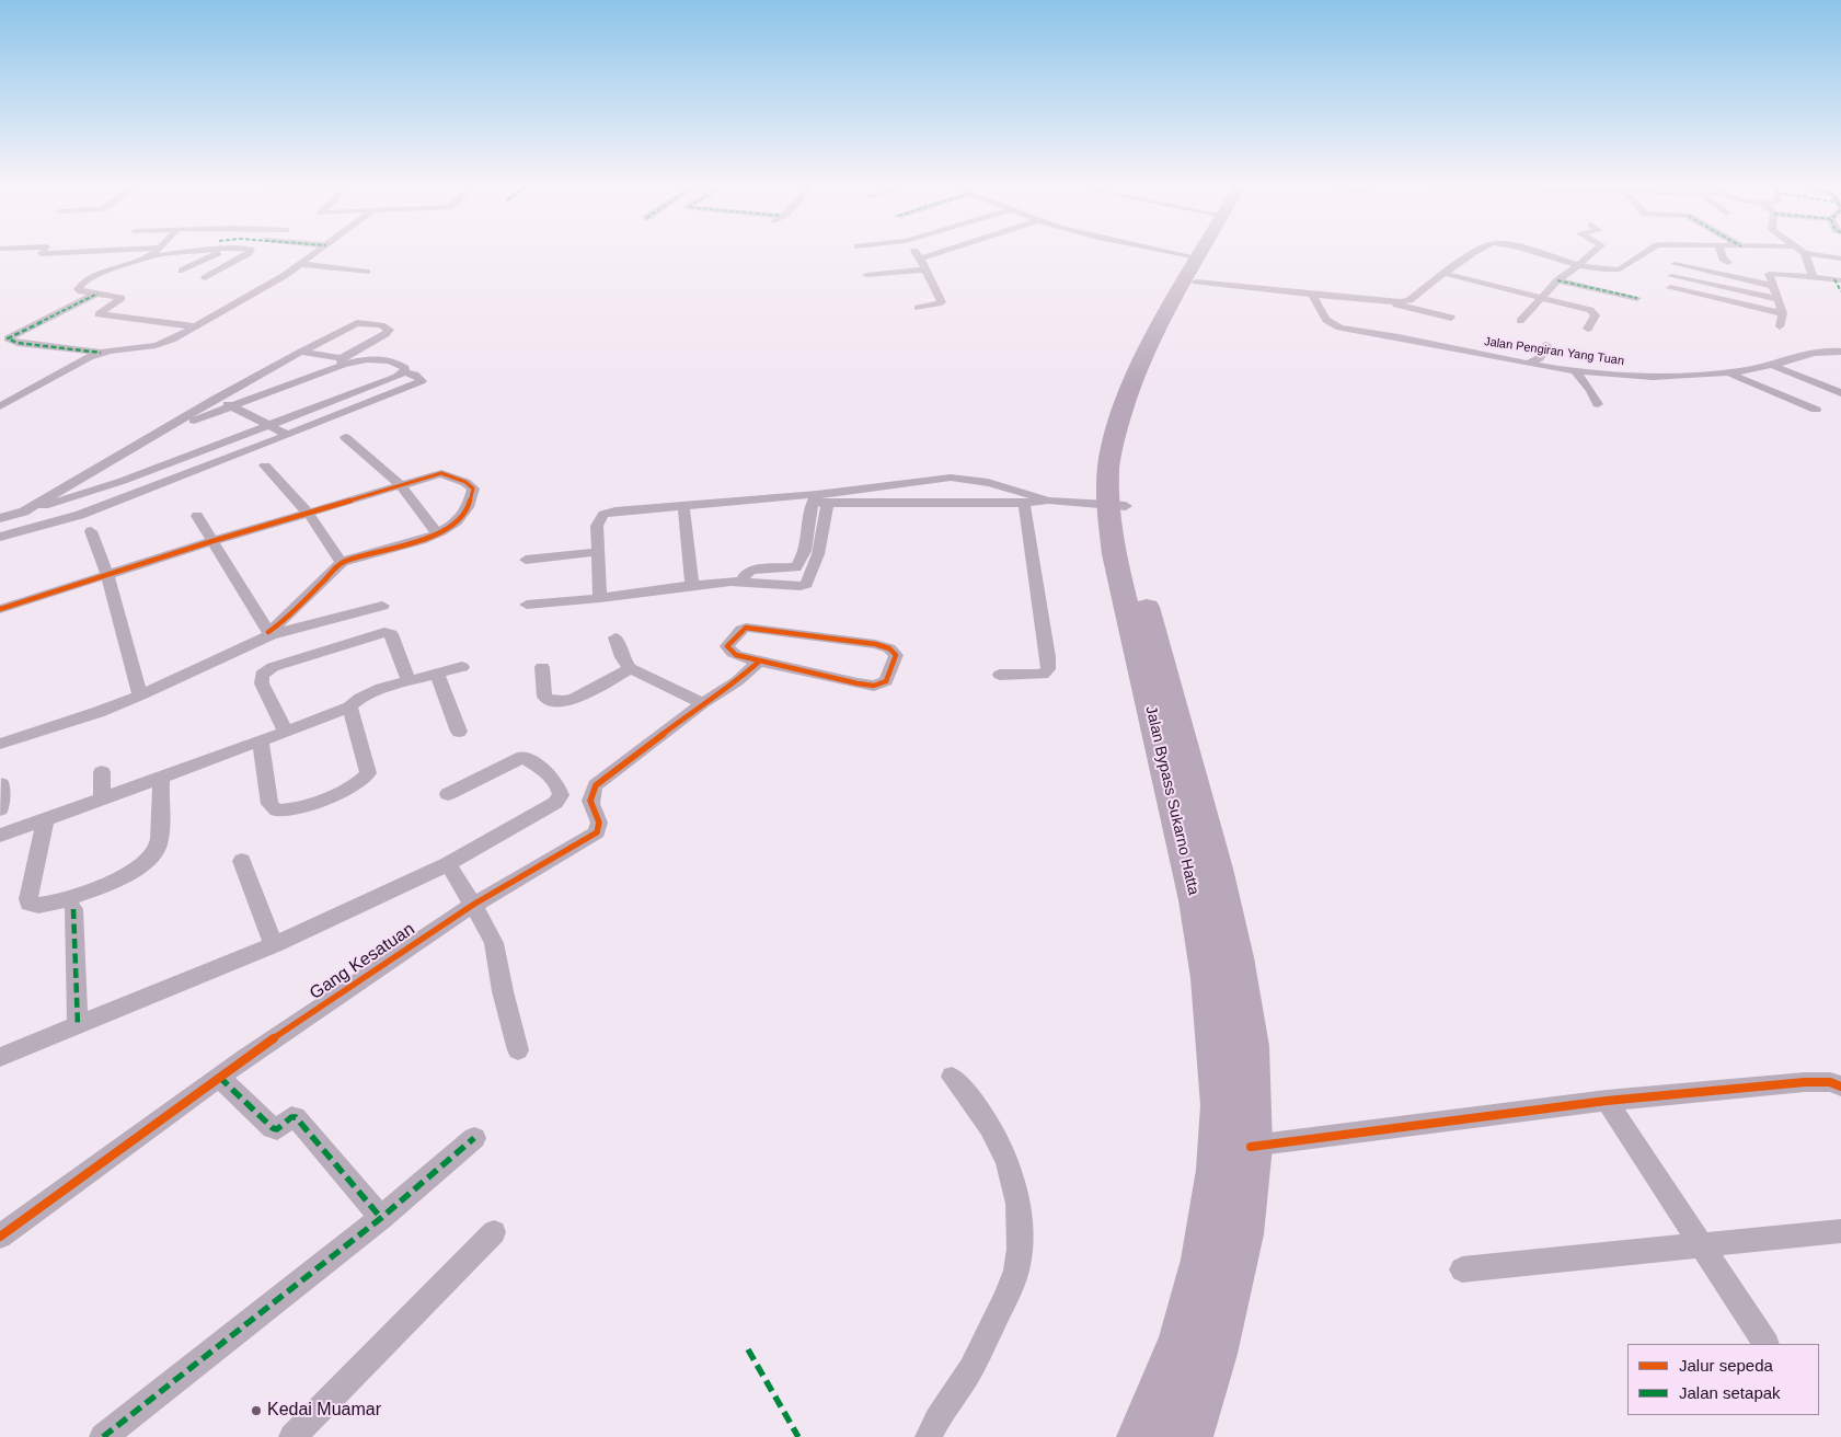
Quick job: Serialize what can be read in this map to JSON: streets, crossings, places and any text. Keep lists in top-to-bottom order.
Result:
{
  "streets": {
    "highway": ["Jalan Bypass Sukarno Hatta"],
    "street": ["Jalan Pengiran Yang Tuan", "Gang Kesatuan"]
  },
  "places": ["Kedai Muamar"],
  "legend": ["Jalur sepeda", "Jalan setapak"]
}
